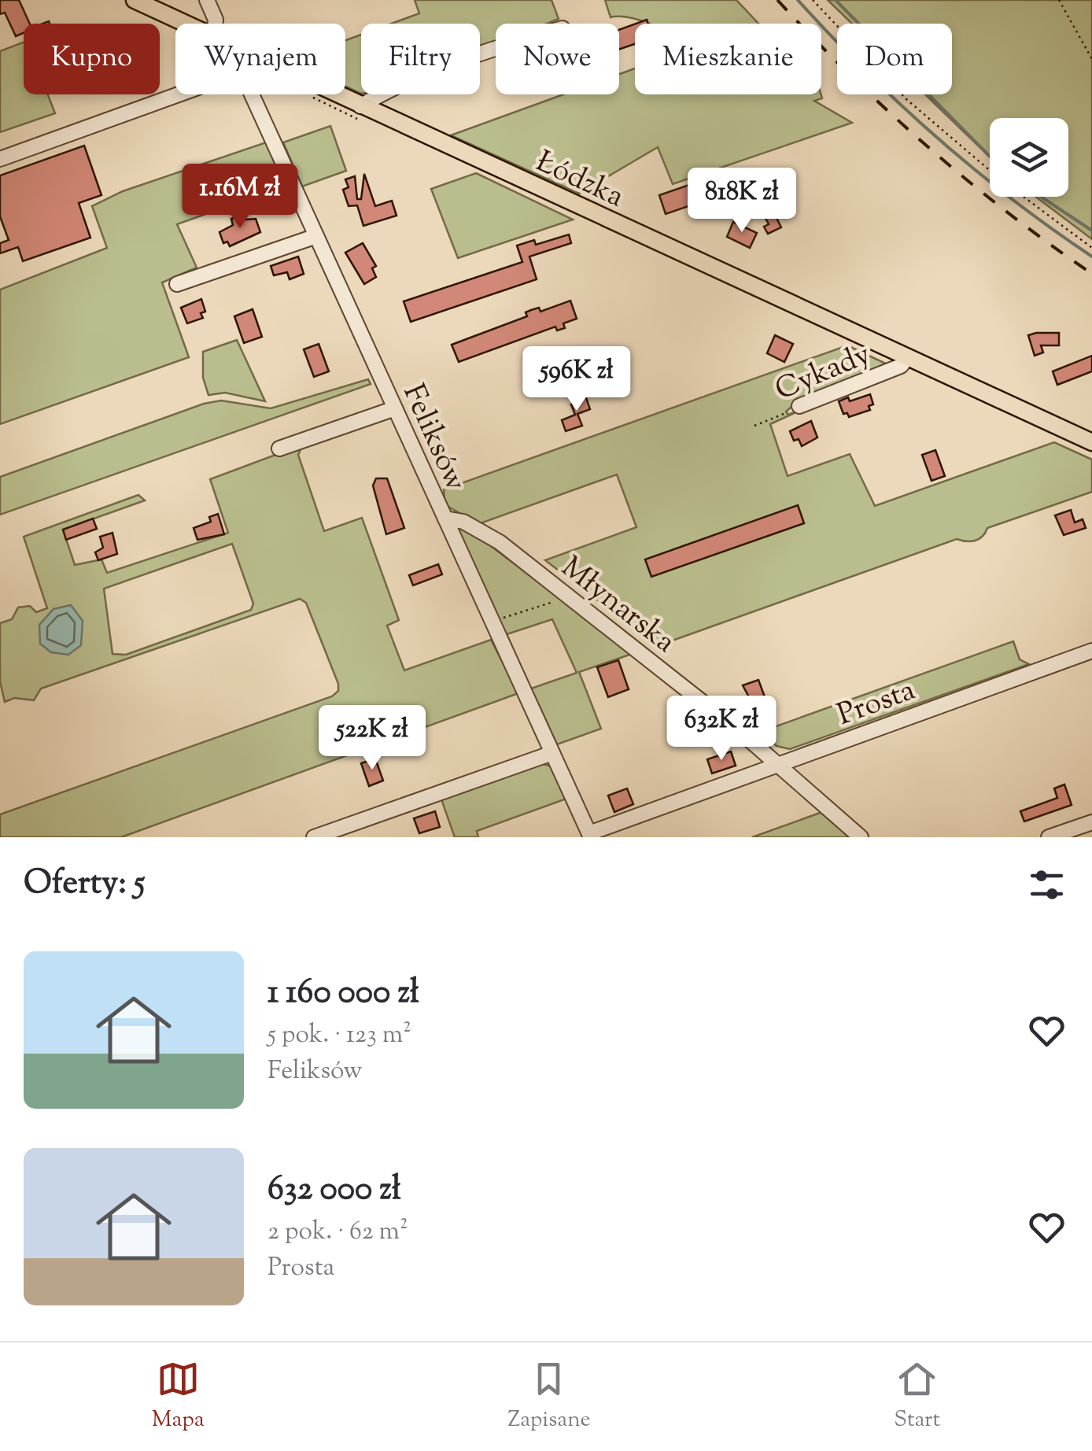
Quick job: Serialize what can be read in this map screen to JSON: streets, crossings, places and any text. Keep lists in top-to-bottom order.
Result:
{
  "streets": {
    "main road": ["Łódzka"],
    "street": [
      "Cykady",
      "Feliksów",
      "Młynarska",
      "Prosta"
    ]
  },
  "crossings": [
    ["Łódzka", "Cykady"],
    ["Feliksów", "Młynarska"],
    ["Feliksów", "Prosta"],
    ["Młynarska", "Prosta"]
  ],
  "page": {
    "chip": [
      "Kupno",
      "Wynajem",
      "Filtry",
      "Nowe",
      "Mieszkanie",
      "Dom"
    ],
    "price": [
      "1.16M zł",
      "818K zł",
      "596K zł",
      "632K zł",
      "522K zł"
    ],
    "heading": "Oferty: 5",
    "list": [
      {
        "name": "1 160 000 zł",
        "note": "5 pok. · 123 m² · Feliksów"
      },
      {
        "name": "632 000 zł",
        "note": "2 pok. · 62 m² · Prosta"
      }
    ],
    "tabs": ["Mapa", "Zapisane", "Start"]
  }
}
